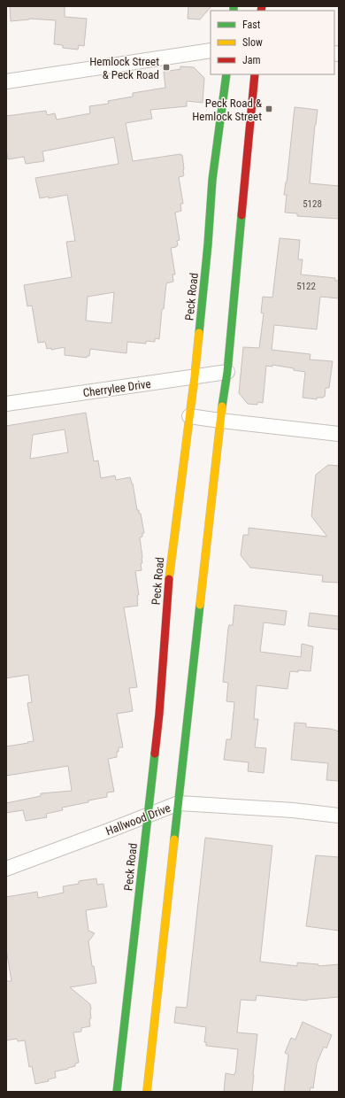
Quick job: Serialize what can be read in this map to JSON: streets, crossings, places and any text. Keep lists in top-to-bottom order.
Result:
{
  "streets": {
    "main road": ["Peck Road"],
    "street": ["Cherrylee Drive", "Hallwood Drive"]
  },
  "crossings": [
    ["Peck Road", "Cherrylee Drive"],
    ["Peck Road", "Hallwood Drive"]
  ],
  "places": {
    "transit": ["Hemlock Street & Peck Road", "Peck Road & Hemlock Street"]
  },
  "house_numbers": ["5128", "5122"],
  "legend": ["Fast", "Slow", "Jam"]
}
